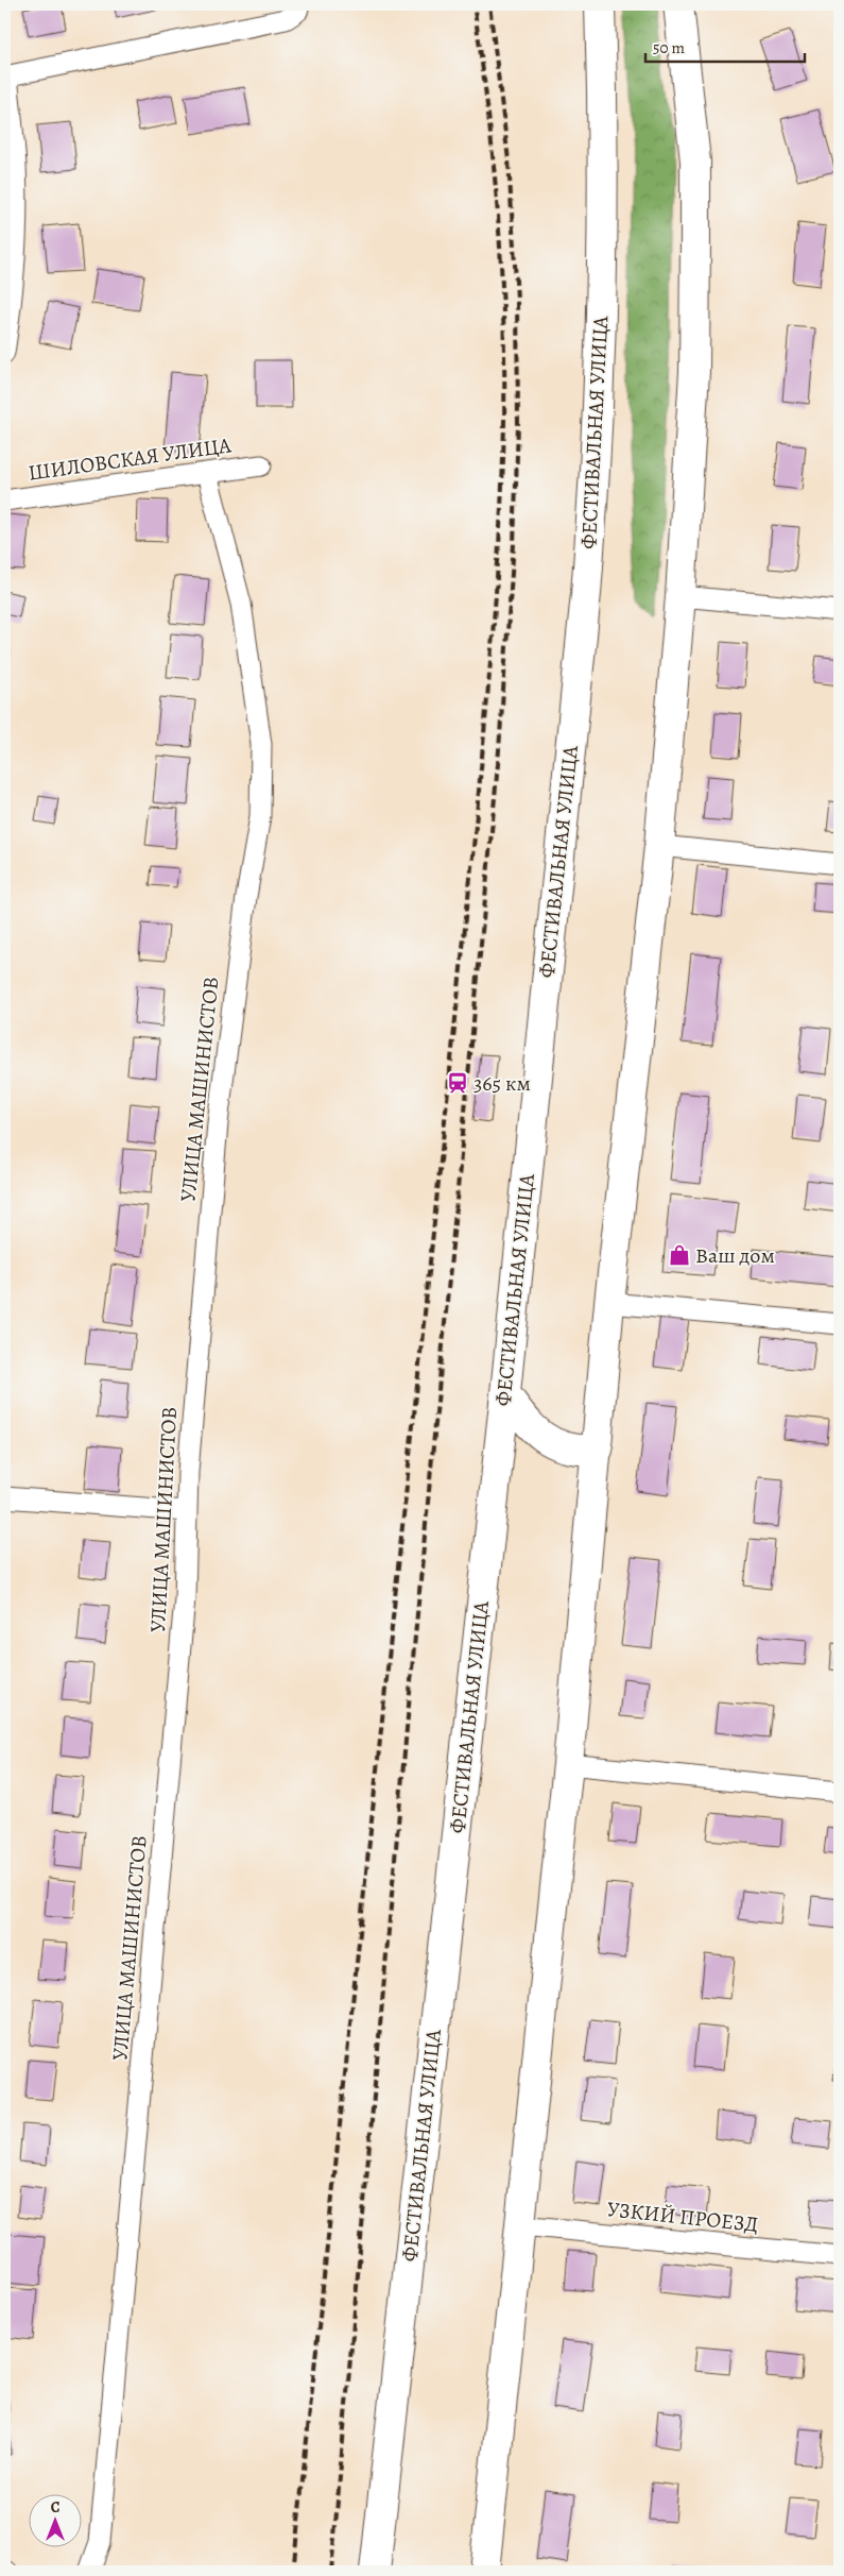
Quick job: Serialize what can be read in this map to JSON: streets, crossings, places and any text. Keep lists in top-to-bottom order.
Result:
{
  "streets": {
    "main road": ["ФЕСТИВАЛЬНАЯ УЛИЦА"],
    "street": ["ШИЛОВСКАЯ УЛИЦА", "УЛИЦА МАШИНИСТОВ", "УЗКИЙ ПРОЕЗД"]
  },
  "crossings": [
    ["ШИЛОВСКАЯ УЛИЦА", "УЛИЦА МАШИНИСТОВ"]
  ],
  "places": {
    "station": ["365 км"],
    "shop": ["Ваш дом"]
  },
  "scale_bar": "50 m",
  "north": "top"
}
